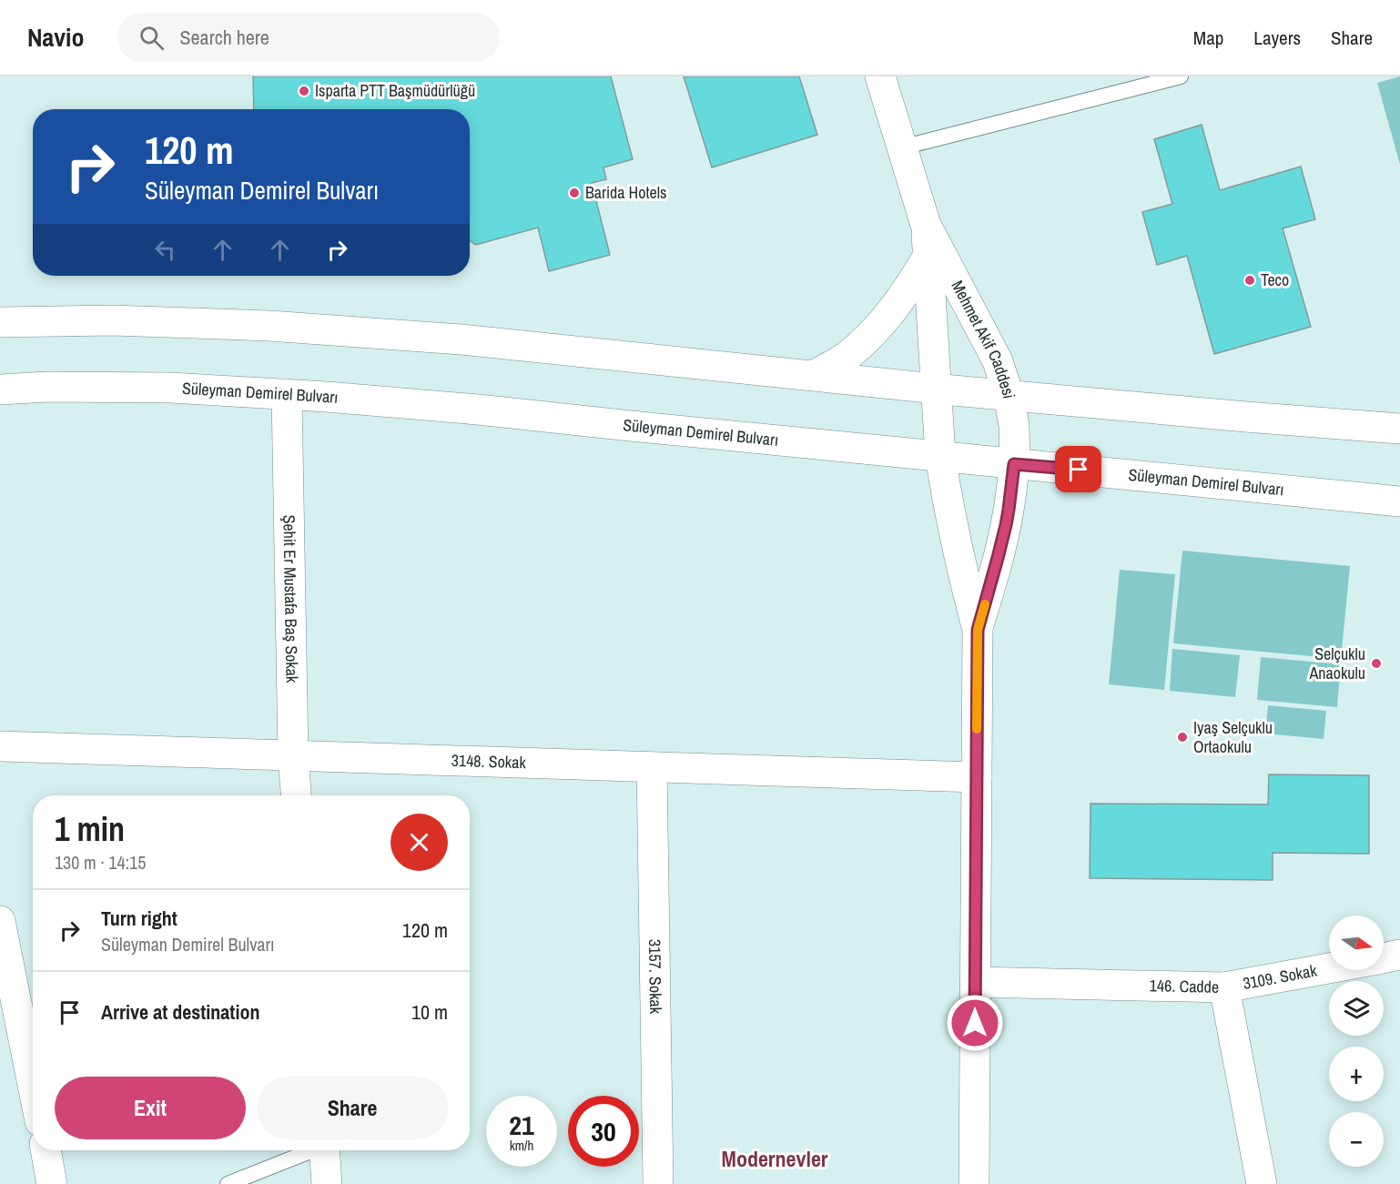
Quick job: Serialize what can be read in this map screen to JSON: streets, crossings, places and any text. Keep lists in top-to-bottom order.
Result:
{
  "streets": {
    "street": [
      "Mehmet Akif Caddesi",
      "Süleyman Demirel Bulvarı",
      "Şehit Er Mustafa Baş Sokak",
      "3148. Sokak",
      "3157. Sokak",
      "3109. Sokak",
      "146. Cadde"
    ]
  },
  "crossings": [
    ["Mehmet Akif Caddesi", "Süleyman Demirel Bulvarı"],
    ["Süleyman Demirel Bulvarı", "Şehit Er Mustafa Baş Sokak"],
    ["Şehit Er Mustafa Baş Sokak", "3148. Sokak"],
    ["3148. Sokak", "3157. Sokak"],
    ["3109. Sokak", "146. Cadde"]
  ],
  "districts": ["Modernevler"],
  "places": [
    "Isparta PTT Başmüdürlüğü",
    "Barida Hotels",
    "Teco",
    "Selçuklu Anaokulu",
    "Iyaş Selçuklu Ortaokulu"
  ],
  "north": "right",
  "page": {
    "header": "Navio",
    "search": "Search here",
    "nav": ["Map", "Layers", "Share"],
    "turn": ["120 m", "Süleyman Demirel Bulvarı"],
    "heading": ["1 min", "130 m · 14:15"],
    "list": [
      {
        "name": "Turn right",
        "note": "Süleyman Demirel Bulvarı",
        "value": "120 m"
      },
      {
        "name": "Arrive at destination",
        "value": "10 m"
      }
    ],
    "map_buttons": ["+", "−"],
    "buttons": ["Exit", "Share"],
    "speed": "21 km/h",
    "limit": "30"
  }
}
